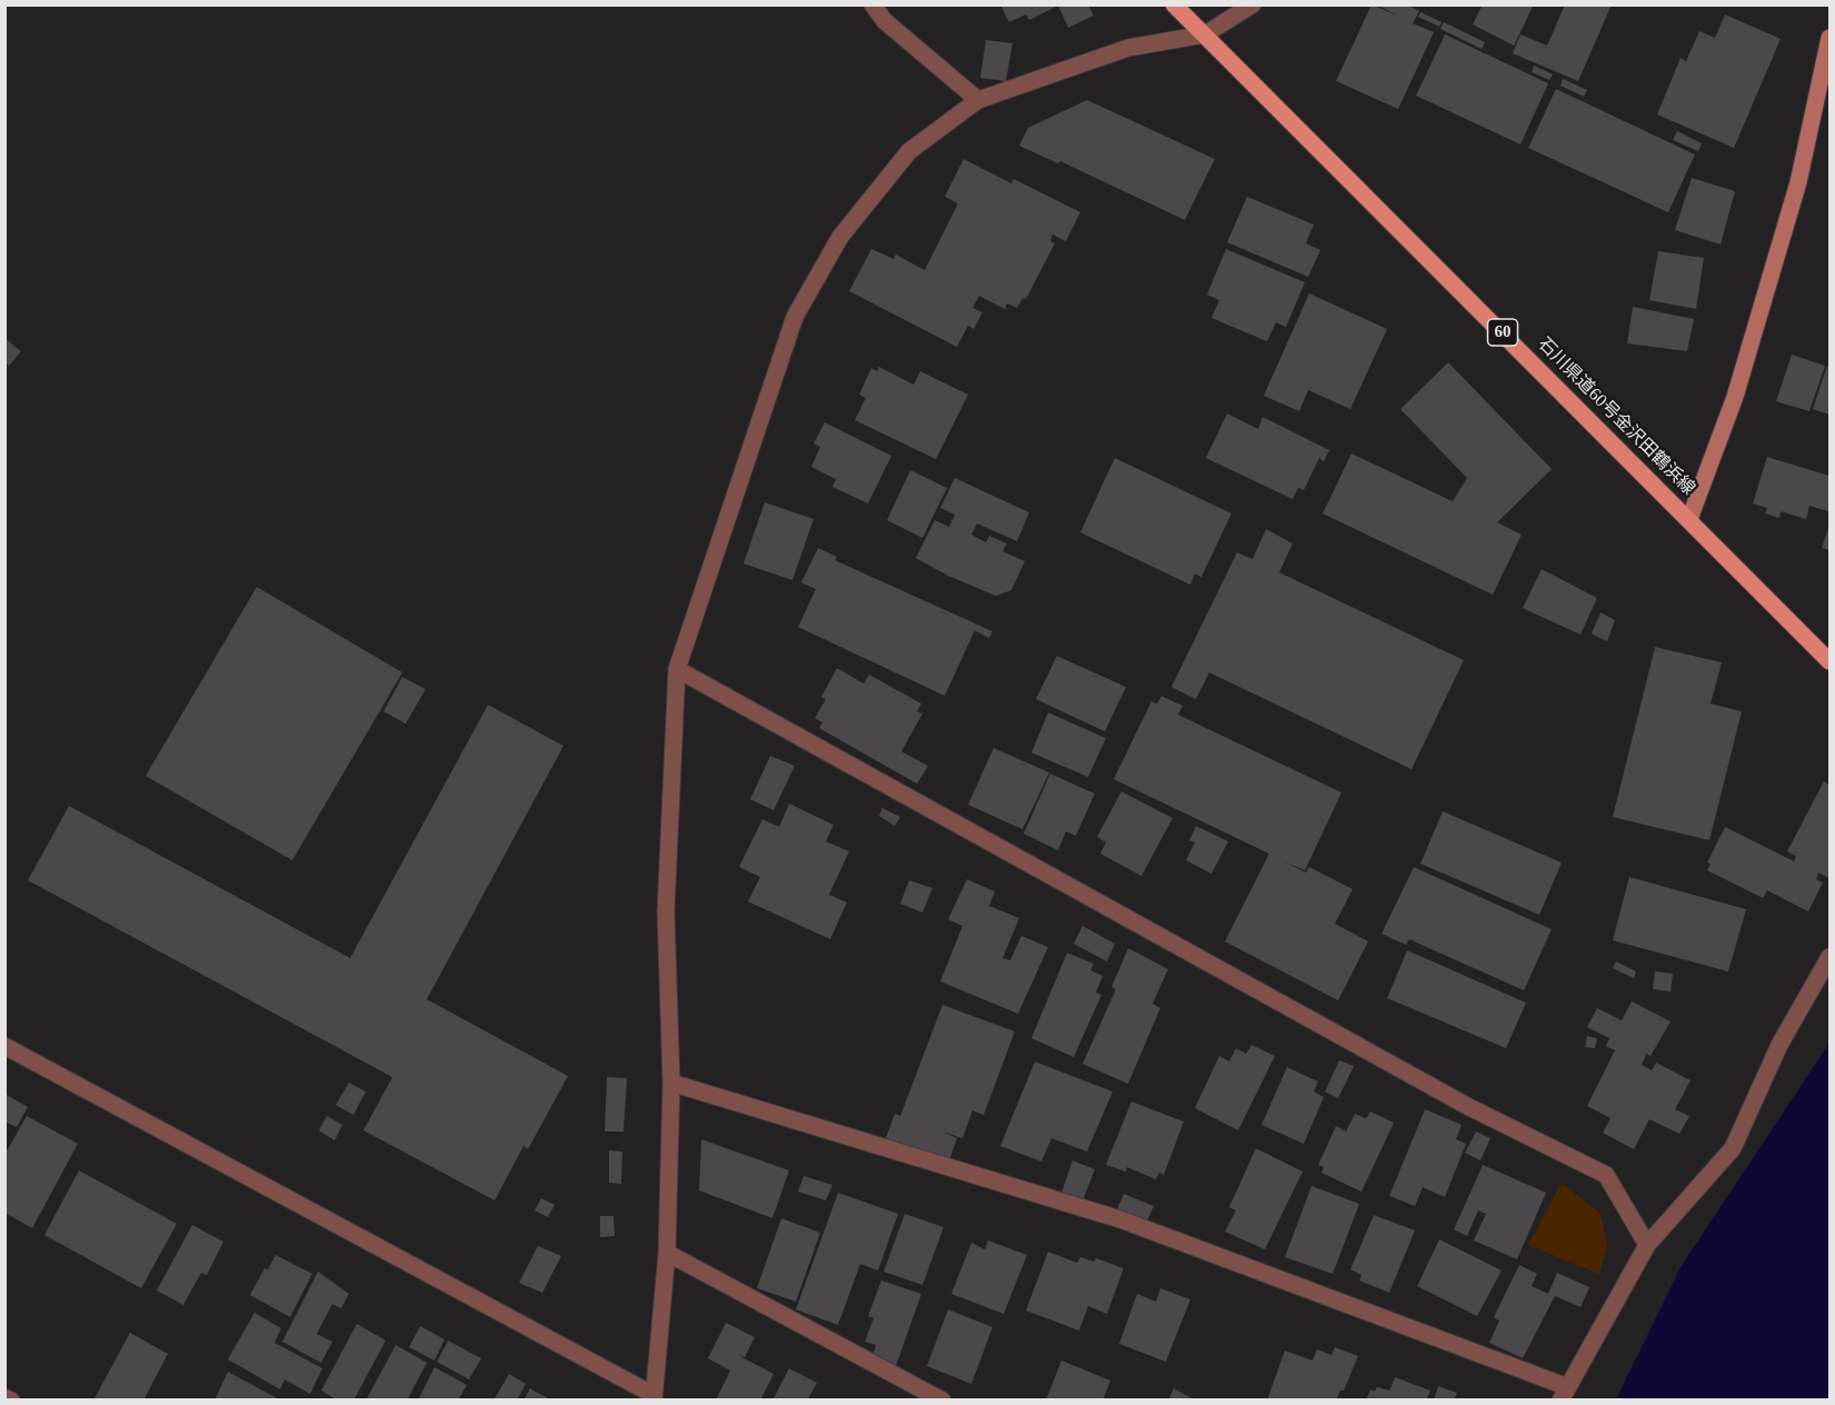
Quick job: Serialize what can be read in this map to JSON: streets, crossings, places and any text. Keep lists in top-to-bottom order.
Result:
{
  "streets": {
    "main road": ["60", "石川県道60号金沢田鶴浜線"]
  }
}
